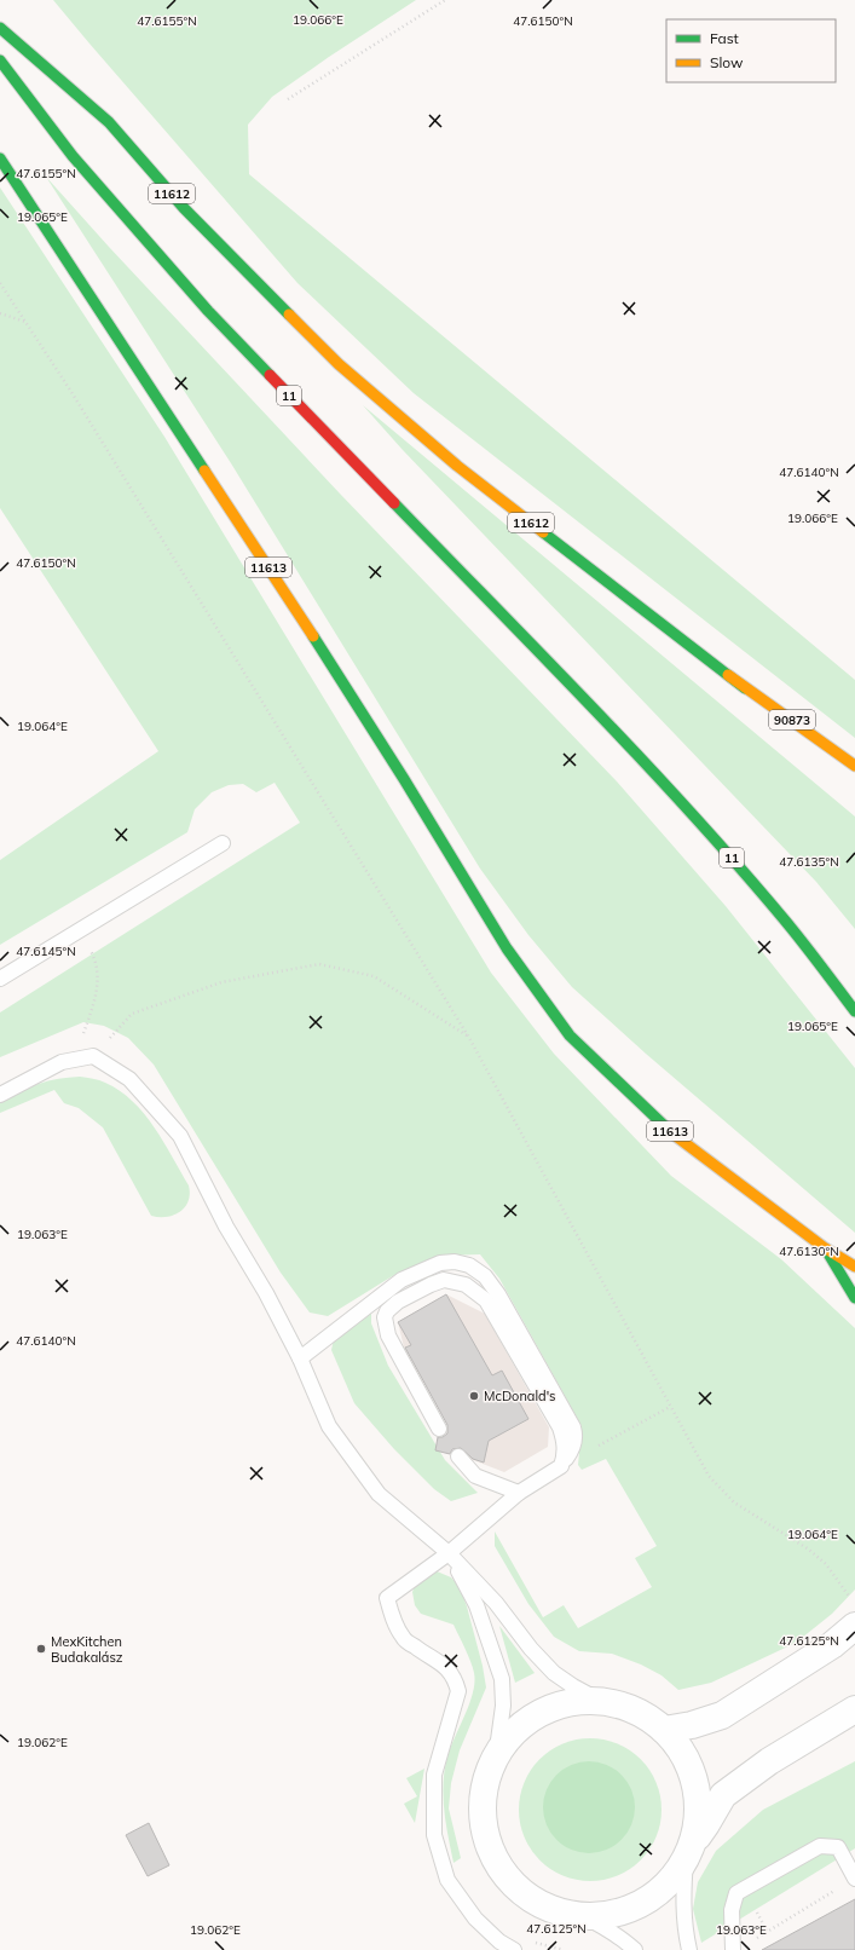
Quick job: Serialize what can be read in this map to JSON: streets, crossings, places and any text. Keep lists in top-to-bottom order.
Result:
{
  "streets": {
    "main road": [
      "11612",
      "11",
      "11613",
      "90873"
    ]
  },
  "crossings": [
    ["11612", "90873"]
  ],
  "places": ["McDonald's", "MexKitchen Budakalász"],
  "legend": ["Fast", "Slow"],
  "coordinates": [
    "19.066°E",
    "47.6155°N",
    "47.6150°N",
    "19.065°E",
    "47.6140°N",
    "19.064°E",
    "47.6135°N",
    "47.6145°N",
    "19.063°E",
    "47.6130°N",
    "47.6125°N",
    "19.062°E"
  ]
}
